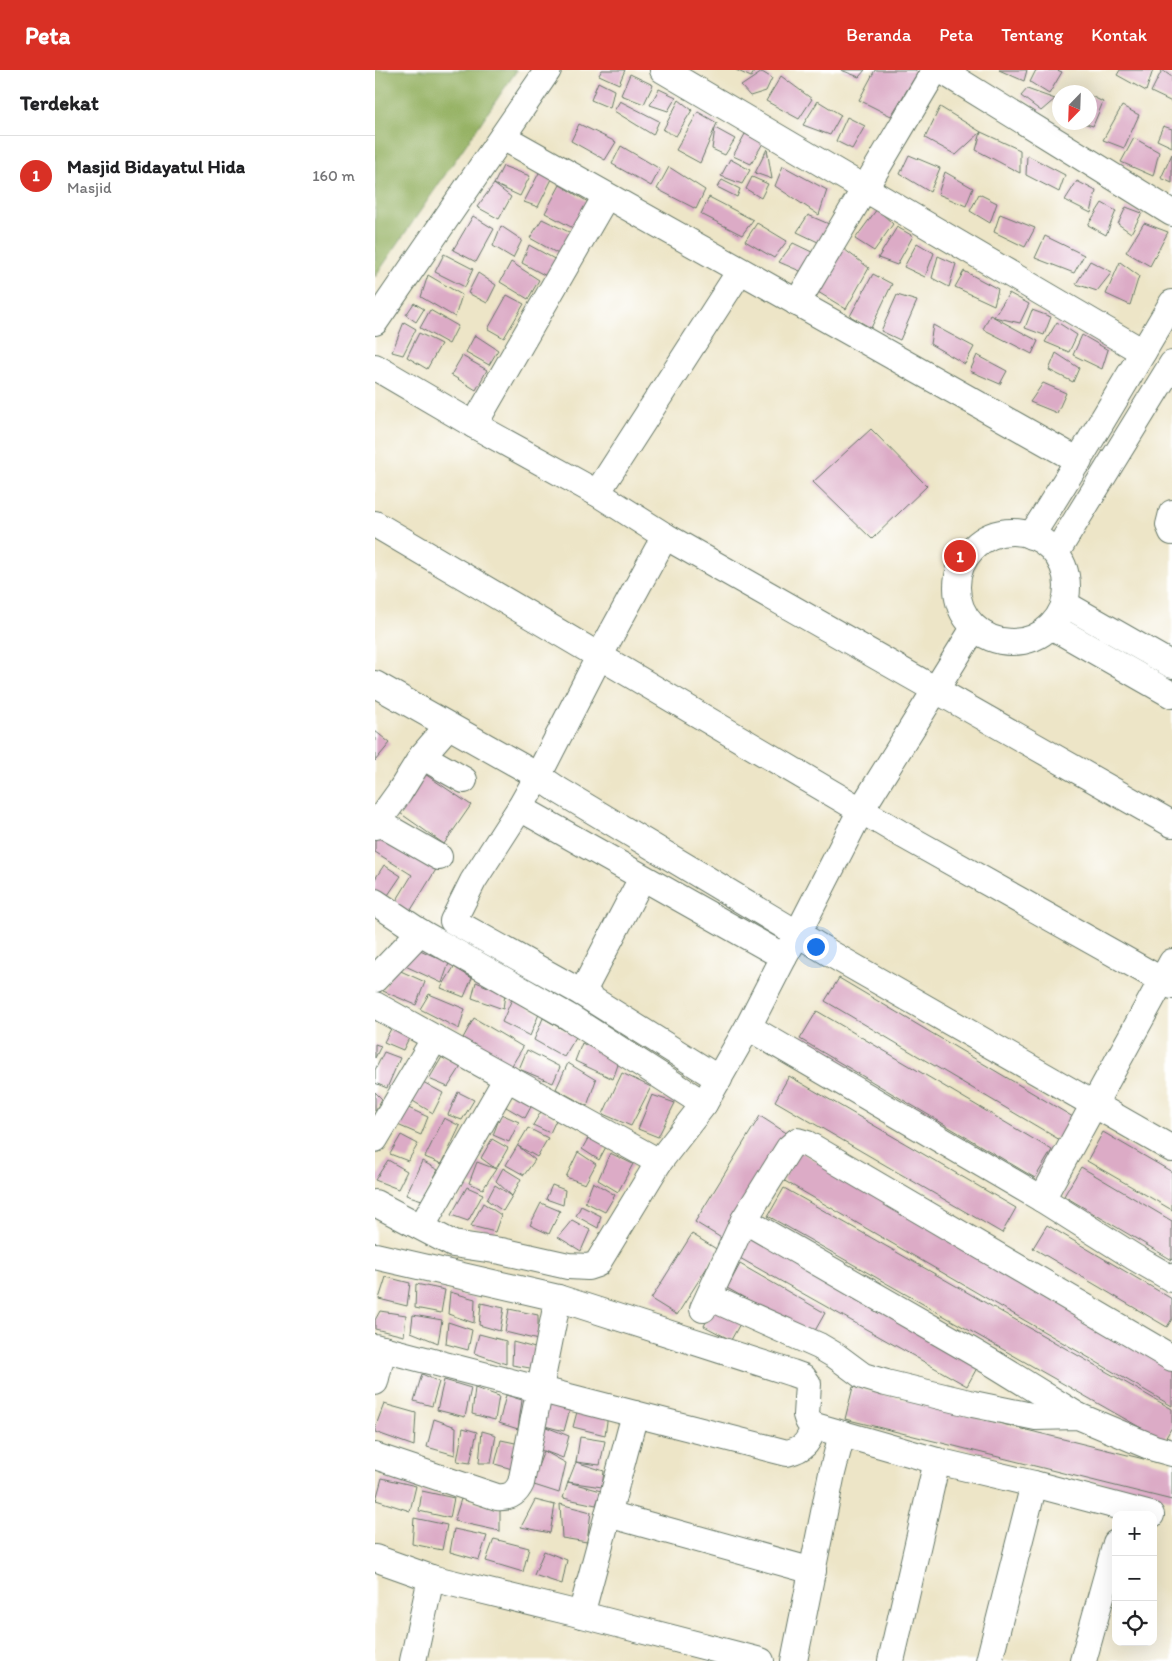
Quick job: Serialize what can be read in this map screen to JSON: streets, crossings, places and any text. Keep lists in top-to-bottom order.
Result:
{
  "north": "bottom left",
  "page": {
    "header": "Peta",
    "nav": [
      "Beranda",
      "Peta",
      "Tentang",
      "Kontak"
    ],
    "heading": "Terdekat",
    "list": [
      {
        "mark": "1",
        "name": "Masjid Bidayatul Hida",
        "note": "Masjid",
        "value": "160 m"
      }
    ],
    "pins": "1",
    "map_buttons": ["+", "−"]
  }
}
